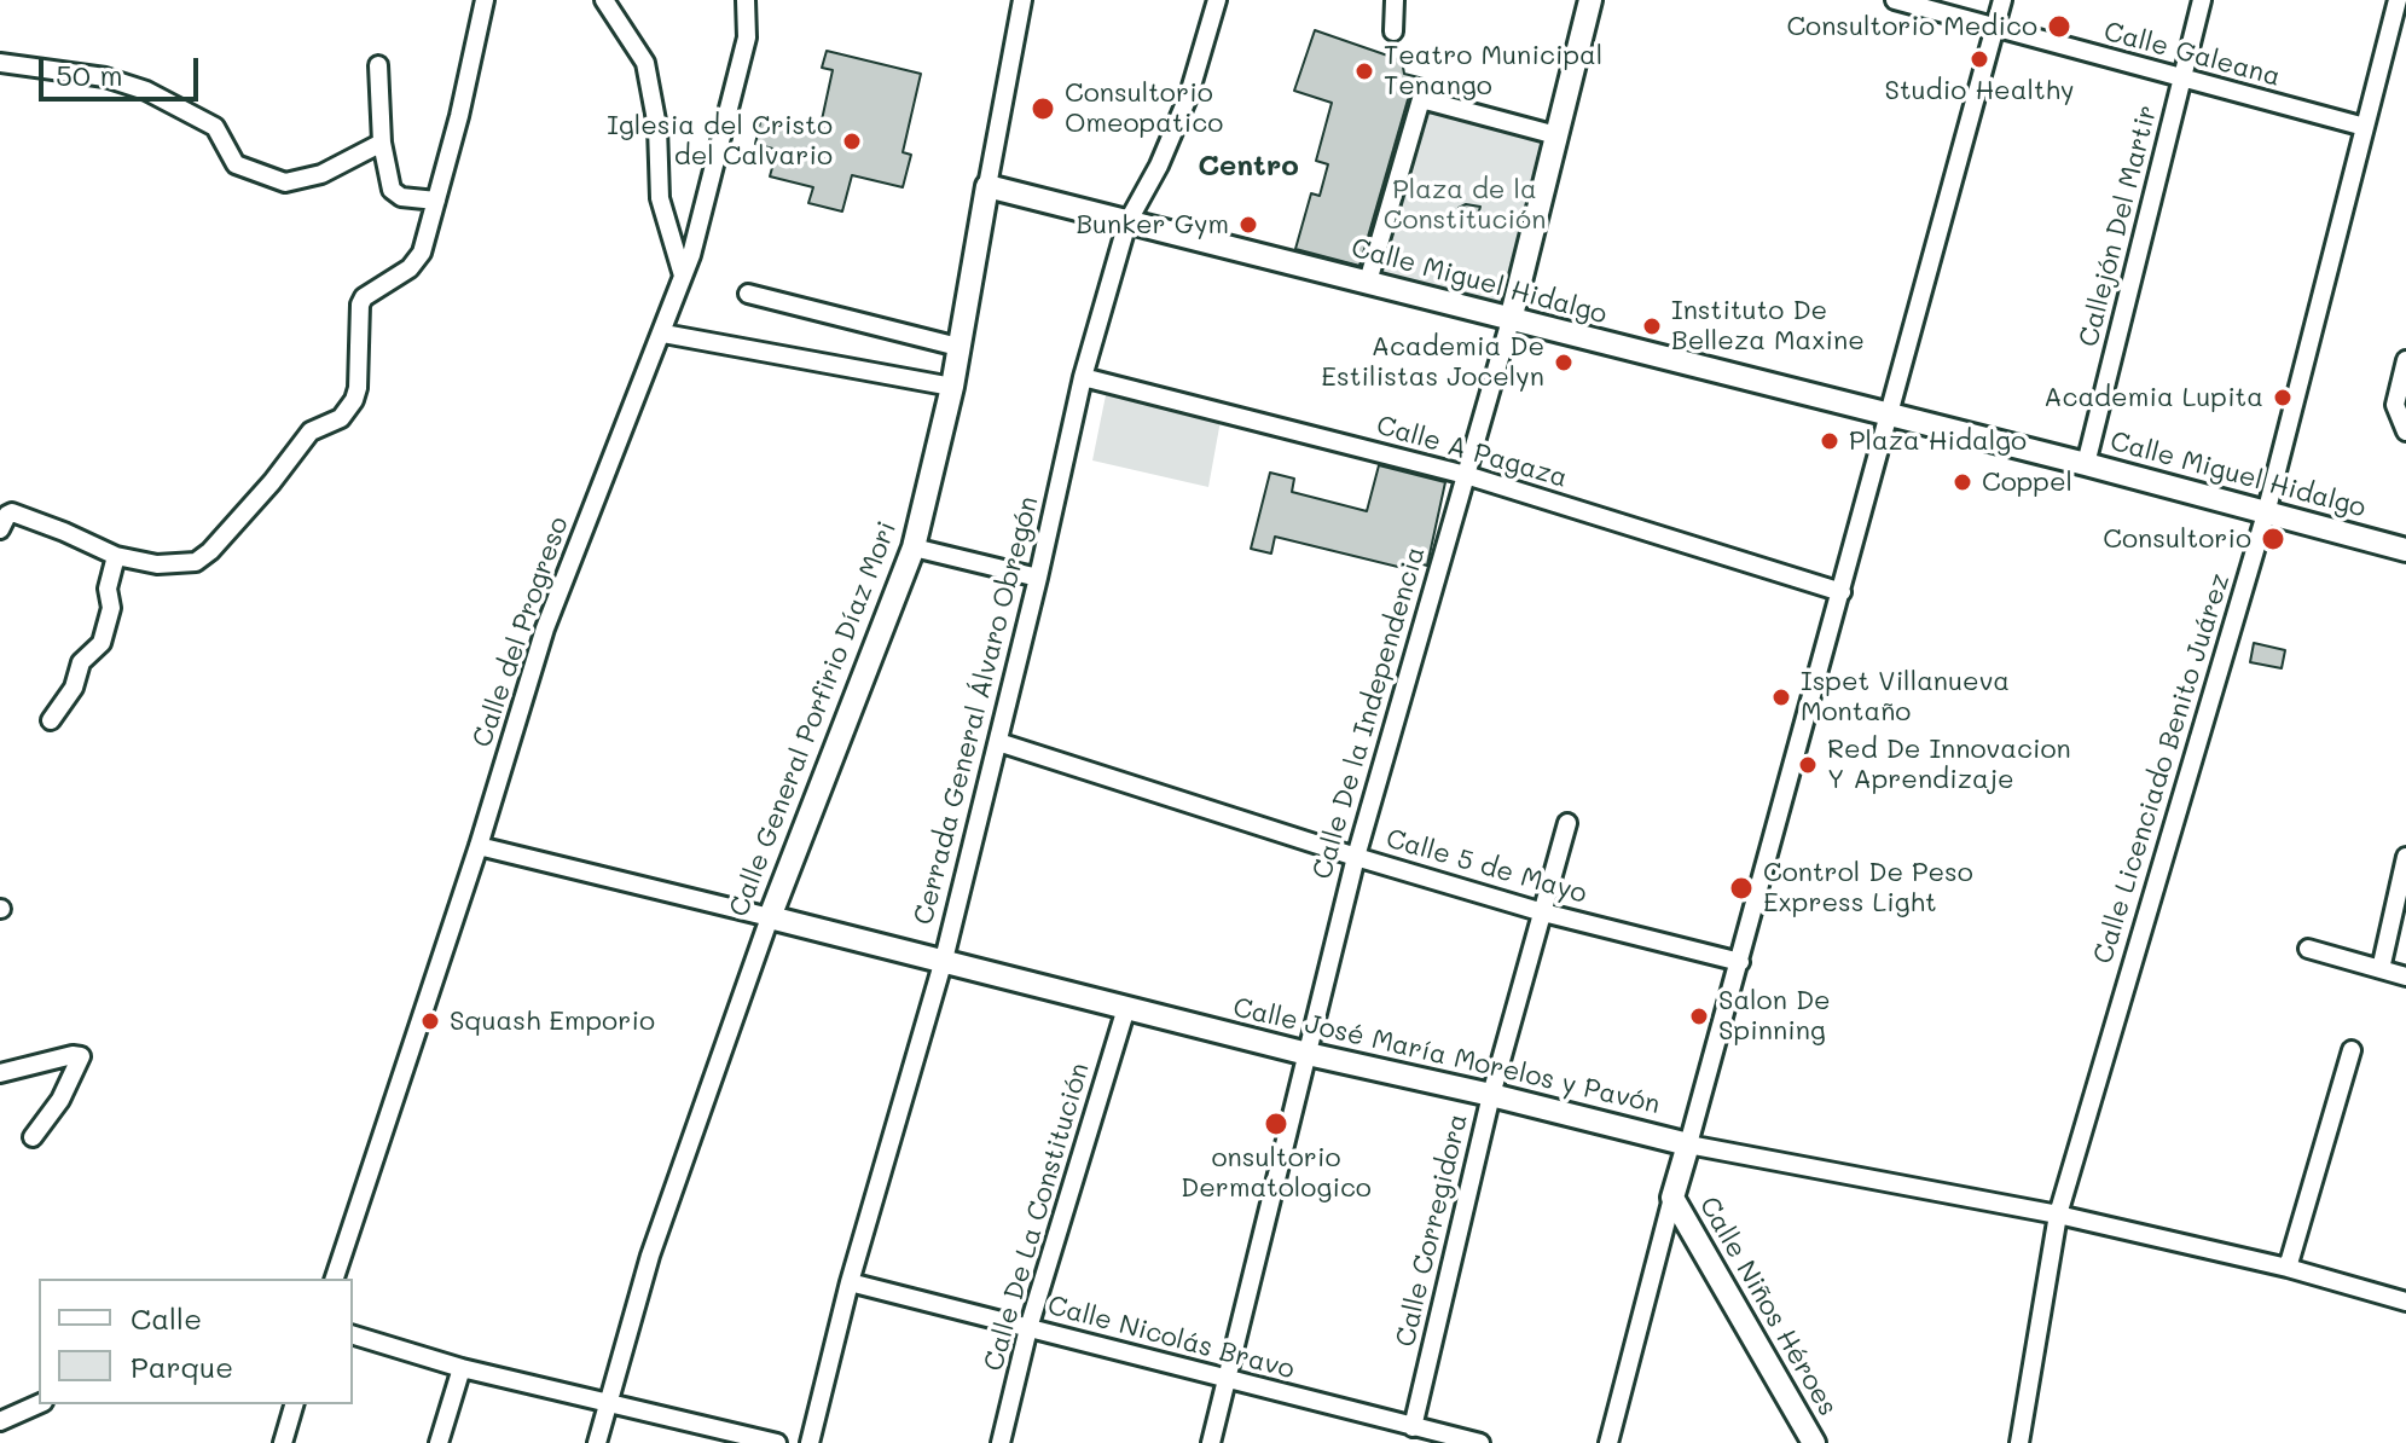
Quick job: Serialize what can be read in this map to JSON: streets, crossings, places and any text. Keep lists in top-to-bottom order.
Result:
{
  "streets": {
    "street": [
      "Calle Galeana",
      "Callejón Del Martir",
      "Calle Miguel Hidalgo",
      "Calle A Pagaza",
      "Calle del Progreso",
      "Cerrada General Álvaro Obregón",
      "Calle De la Independencia",
      "Calle General Porfirio Díaz Mori",
      "Calle Licenciado Benito Juárez",
      "Calle 5 de Mayo",
      "Calle José María Morelos y Pavón",
      "Calle De La Constitución",
      "Calle Corregidora",
      "Calle Niños Héroes",
      "Calle Nicolás Bravo"
    ]
  },
  "crossings": [
    ["Calle Galeana", "Callejón Del Martir"],
    ["Calle Galeana", "Calle Licenciado Benito Juárez"],
    ["Callejón Del Martir", "Calle Miguel Hidalgo"],
    ["Calle Miguel Hidalgo", "Cerrada General Álvaro Obregón"],
    ["Calle Miguel Hidalgo", "Calle De la Independencia"],
    ["Calle Miguel Hidalgo", "Calle General Porfirio Díaz Mori"],
    ["Calle Miguel Hidalgo", "Calle Licenciado Benito Juárez"],
    ["Calle A Pagaza", "Cerrada General Álvaro Obregón"],
    ["Calle A Pagaza", "Calle De la Independencia"],
    ["Calle del Progreso", "Calle José María Morelos y Pavón"],
    ["Cerrada General Álvaro Obregón", "Calle 5 de Mayo"],
    ["Cerrada General Álvaro Obregón", "Calle José María Morelos y Pavón"],
    ["Cerrada General Álvaro Obregón", "Calle Nicolás Bravo"],
    ["Calle De la Independencia", "Calle 5 de Mayo"],
    ["Calle De la Independencia", "Calle José María Morelos y Pavón"],
    ["Calle De la Independencia", "Calle Nicolás Bravo"],
    ["Calle General Porfirio Díaz Mori", "Calle José María Morelos y Pavón"],
    ["Calle Licenciado Benito Juárez", "Calle José María Morelos y Pavón"],
    ["Calle 5 de Mayo", "Calle Corregidora"],
    ["Calle José María Morelos y Pavón", "Calle De La Constitución"],
    ["Calle José María Morelos y Pavón", "Calle Corregidora"],
    ["Calle De La Constitución", "Calle Nicolás Bravo"],
    ["Calle Corregidora", "Calle Nicolás Bravo"]
  ],
  "districts": ["Centro"],
  "parks": ["Plaza de la Constitución"],
  "places": [
    "Consultorio Medico",
    "Studio Healthy",
    "Teatro Municipal Tenango",
    "Consultorio Omeopatico",
    "Iglesia del Cristo del Calvario",
    "Bunker Gym",
    "Instituto De Belleza Maxine",
    "Academia De Estilistas Jocelyn",
    "Academia Lupita",
    "Plaza Hidalgo",
    "Coppel",
    "Consultorio",
    "Ispet Villanueva Montaño",
    "Red De Innovacion Y Aprendizaje",
    "Control De Peso Express Light",
    "Salon De Spinning",
    "Squash Emporio",
    "onsultorio Dermatologico"
  ],
  "legend": ["Calle", "Parque"],
  "scale_bar": "50 m"
}
